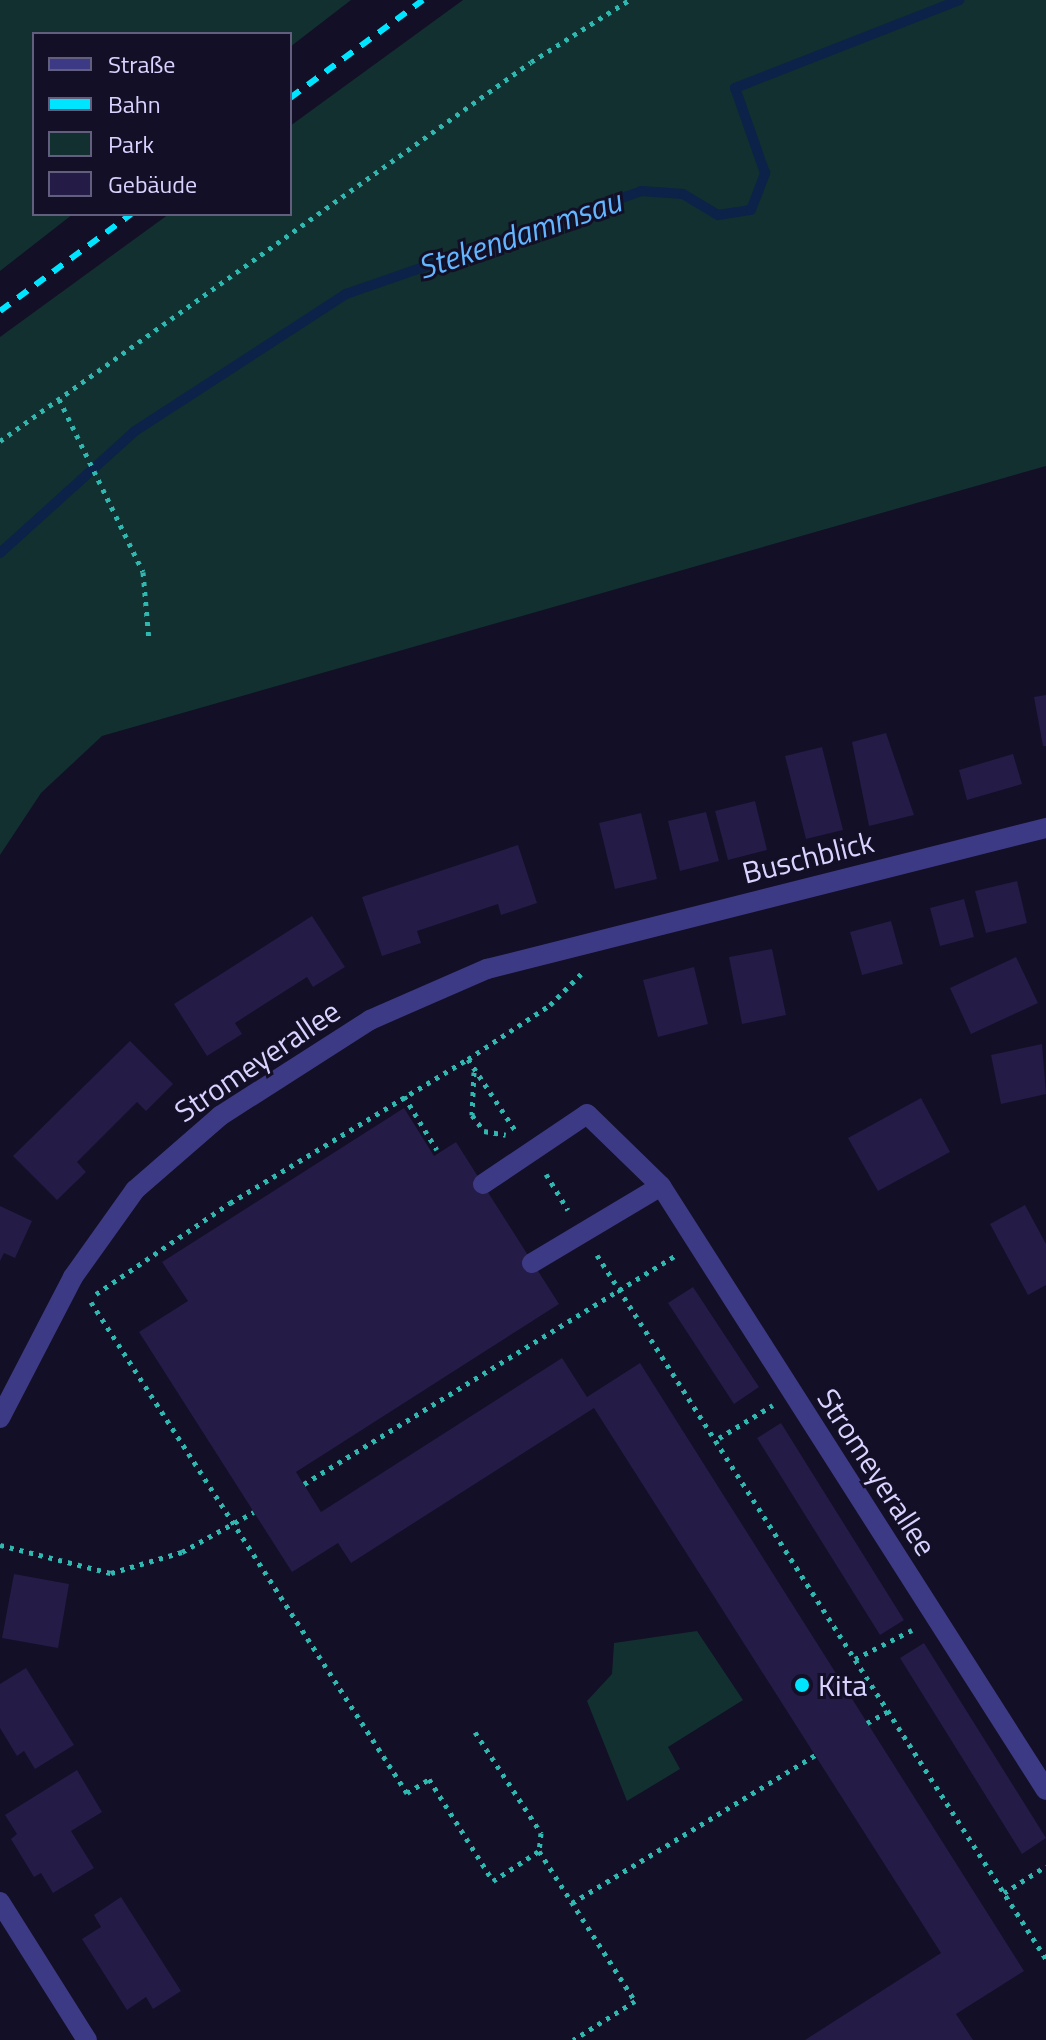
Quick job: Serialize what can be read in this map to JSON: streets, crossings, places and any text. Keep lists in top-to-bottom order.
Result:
{
  "streets": {
    "street": ["Buschblick", "Stromeyerallee"]
  },
  "crossings": [
    ["Buschblick", "Stromeyerallee"]
  ],
  "water": ["Stekendammsau"],
  "places": ["Kita"],
  "legend": [
    "Straße",
    "Bahn",
    "Park",
    "Gebäude"
  ]
}
